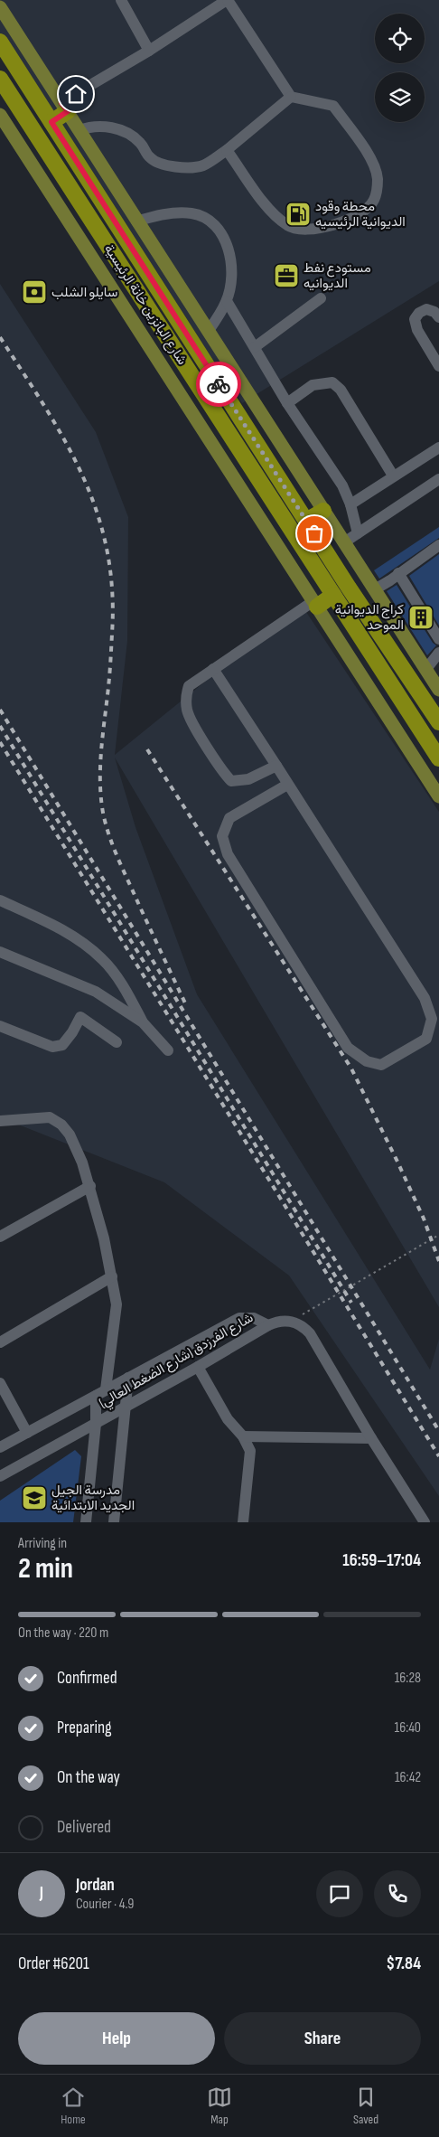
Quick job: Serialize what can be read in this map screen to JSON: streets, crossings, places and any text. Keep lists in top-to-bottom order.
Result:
{
  "streets": {
    "highway": ["شارع البانزين خانة الرئيسية"],
    "street": ["شارع الفرزدق (شارع الضغط العالي)"]
  },
  "places": {
    "fuel station": ["محطة وقود الديوانية الرئيسيه"],
    "office": ["مستودع نفط الديوانيه"],
    "bank": ["سايلو الشلب"],
    "building": ["كراج الديوانية الموحد"],
    "school or university": ["مدرسة الجيل الجديد الابتدائية"]
  },
  "page": {
    "heading": ["2 min", "Arriving in", "16:59–17:04"],
    "panel": [
      "Jordan",
      "Courier · 4.9",
      "Order #6201",
      "$7.84"
    ],
    "bar": "On the way · 220 m",
    "list": [
      ["Confirmed", "16:28"],
      ["Preparing", "16:40"],
      ["On the way", "16:42"],
      "Delivered"
    ],
    "round": "J",
    "buttons": ["Help", "Share"],
    "tabs": ["Home", "Map", "Saved"]
  }
}
